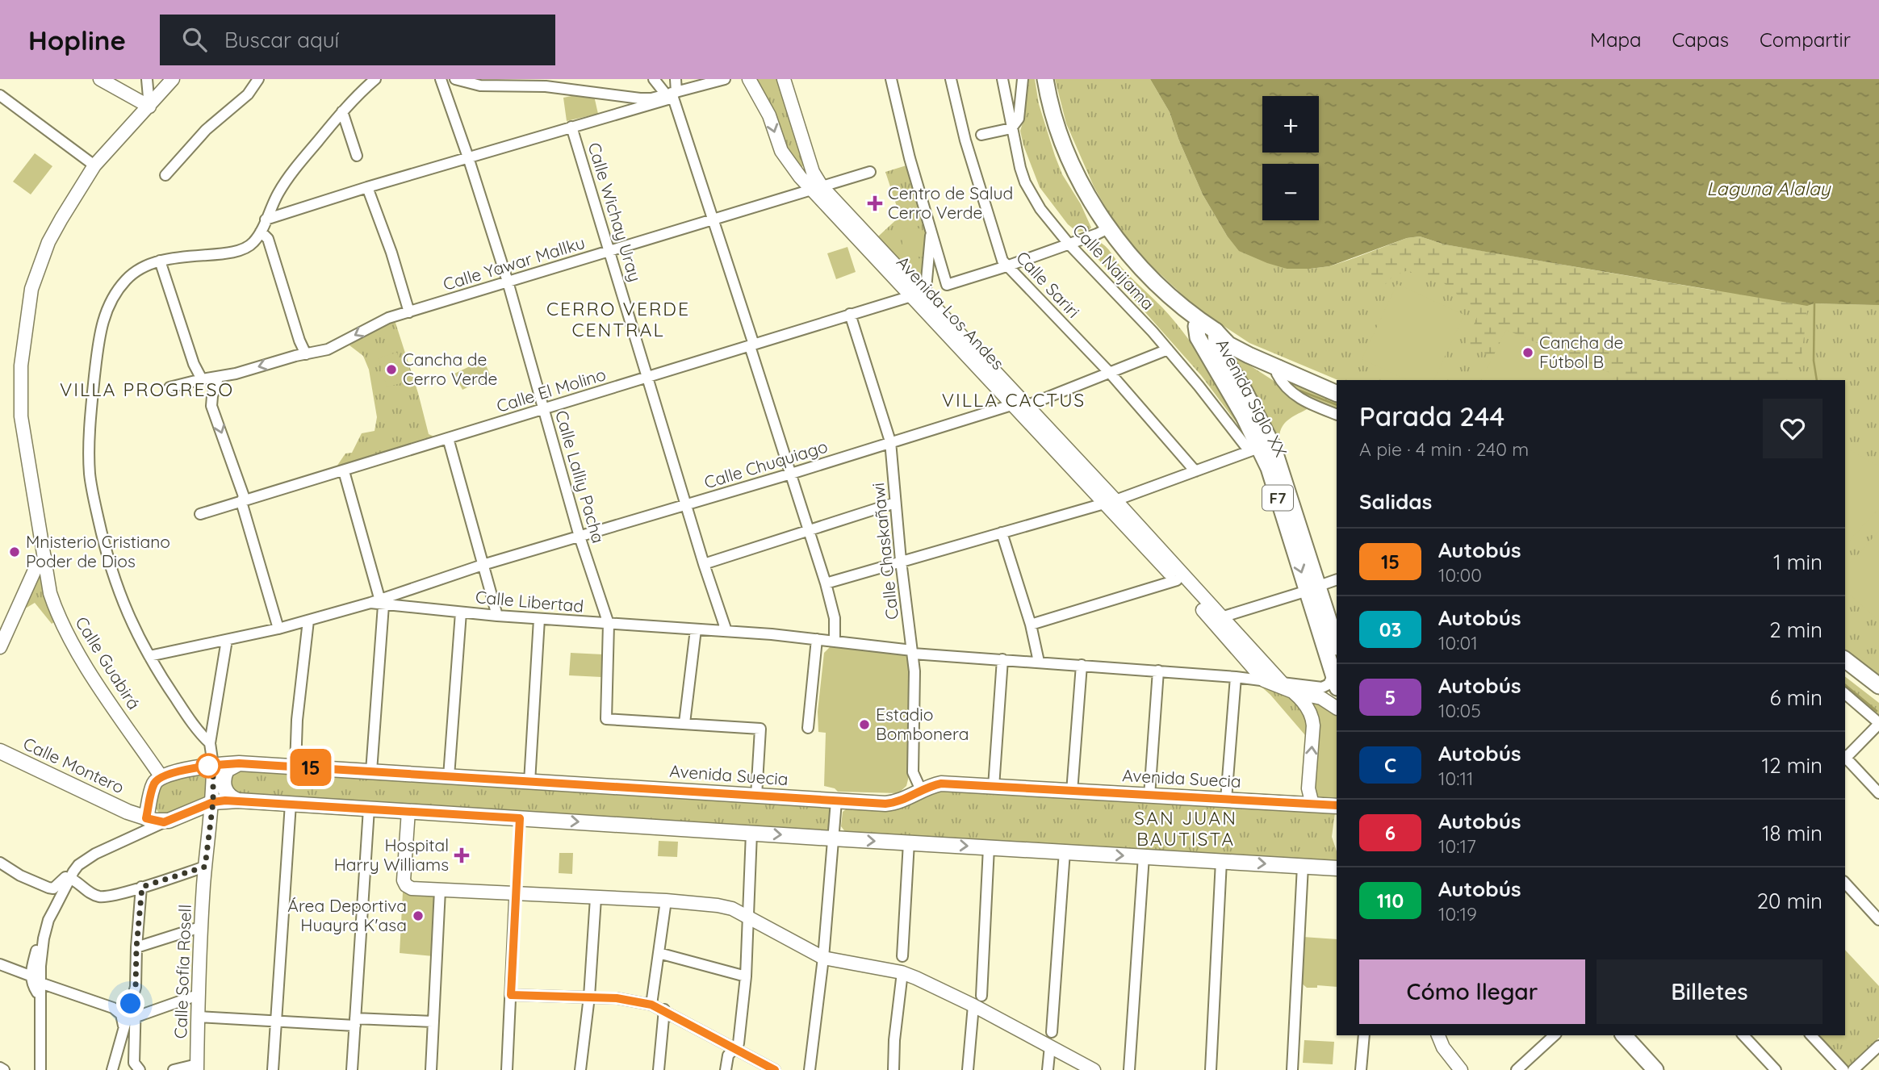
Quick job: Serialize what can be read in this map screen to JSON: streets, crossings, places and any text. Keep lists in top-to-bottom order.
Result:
{
  "streets": {
    "main road": [
      "Avenida Siglo XX",
      "F7",
      "Calle Montero",
      "Avenida Suecia"
    ],
    "street": [
      "Calle Wichay Uray",
      "Calle Yawar Mallku",
      "Calle Naijama",
      "Calle Sariri",
      "Avenida Los Andes",
      "Calle El Molino",
      "Calle Chuquiago",
      "Calle Lalliy Pacha",
      "Calle Chaskañawi",
      "Calle Libertad",
      "Calle Guabirá",
      "Calle Sofía Rosell"
    ]
  },
  "crossings": [
    ["Calle Wichay Uray", "Calle Yawar Mallku"],
    ["Calle Wichay Uray", "Calle El Molino"],
    ["Calle Wichay Uray", "Calle Chuquiago"],
    ["Calle Wichay Uray", "Calle Libertad"],
    ["Calle Yawar Mallku", "Avenida Los Andes"],
    ["Calle Yawar Mallku", "Calle Lalliy Pacha"],
    ["Calle Naijama", "Avenida Siglo XX"],
    ["Calle Naijama", "Calle Chuquiago"],
    ["Calle Sariri", "Calle Chuquiago"],
    ["Avenida Los Andes", "Calle El Molino"],
    ["Avenida Los Andes", "Calle Chuquiago"],
    ["Avenida Los Andes", "Calle Libertad"],
    ["Avenida Los Andes", "Avenida Suecia"],
    ["Calle El Molino", "Calle Lalliy Pacha"],
    ["Calle El Molino", "Calle Chaskañawi"],
    ["Avenida Siglo XX", "Calle Libertad"],
    ["Calle Chuquiago", "Calle Lalliy Pacha"],
    ["Calle Chuquiago", "Calle Chaskañawi"],
    ["Calle Chuquiago", "Calle Libertad"],
    ["Calle Lalliy Pacha", "Calle Libertad"],
    ["Calle Chaskañawi", "Calle Libertad"],
    ["Calle Chaskañawi", "Avenida Suecia"],
    ["Calle Libertad", "Calle Sofía Rosell"],
    ["Calle Guabirá", "Avenida Suecia"],
    ["Avenida Suecia", "Calle Sofía Rosell"]
  ],
  "districts": [
    "CERRO VERDE CENTRAL",
    "VILLA PROGRESO",
    "VILLA CACTUS",
    "SAN JUAN BAUTISTA"
  ],
  "water": ["Laguna Alalay"],
  "places": {
    "health": ["Centro de Salud Cerro Verde", "Hospital Harry Williams"],
    "other": [
      "Cancha de Fútbol B",
      "Cancha de Cerro Verde",
      "Mnisterio Cristiano Poder de Dios",
      "Estadio Bombonera",
      "Área Deportiva Huayra K'asa"
    ]
  },
  "lines": ["bus line 15"],
  "page": {
    "header": "Hopline",
    "search": "Buscar aquí",
    "nav": ["Mapa", "Capas", "Compartir"],
    "on_map": "15",
    "map_buttons": ["+", "−"],
    "heading": [
      ["Parada 244", "A pie · 4 min · 240 m"],
      "Salidas"
    ],
    "list": [
      {
        "mark": "15",
        "name": "Autobús",
        "note": "10:00",
        "value": "1 min"
      },
      {
        "mark": "03",
        "name": "Autobús",
        "note": "10:01",
        "value": "2 min"
      },
      {
        "mark": "5",
        "name": "Autobús",
        "note": "10:05",
        "value": "6 min"
      },
      {
        "mark": "C",
        "name": "Autobús",
        "note": "10:11",
        "value": "12 min"
      },
      {
        "mark": "6",
        "name": "Autobús",
        "note": "10:17",
        "value": "18 min"
      },
      {
        "mark": "110",
        "name": "Autobús",
        "note": "10:19",
        "value": "20 min"
      }
    ],
    "buttons": ["Cómo llegar", "Billetes"]
  }
}
